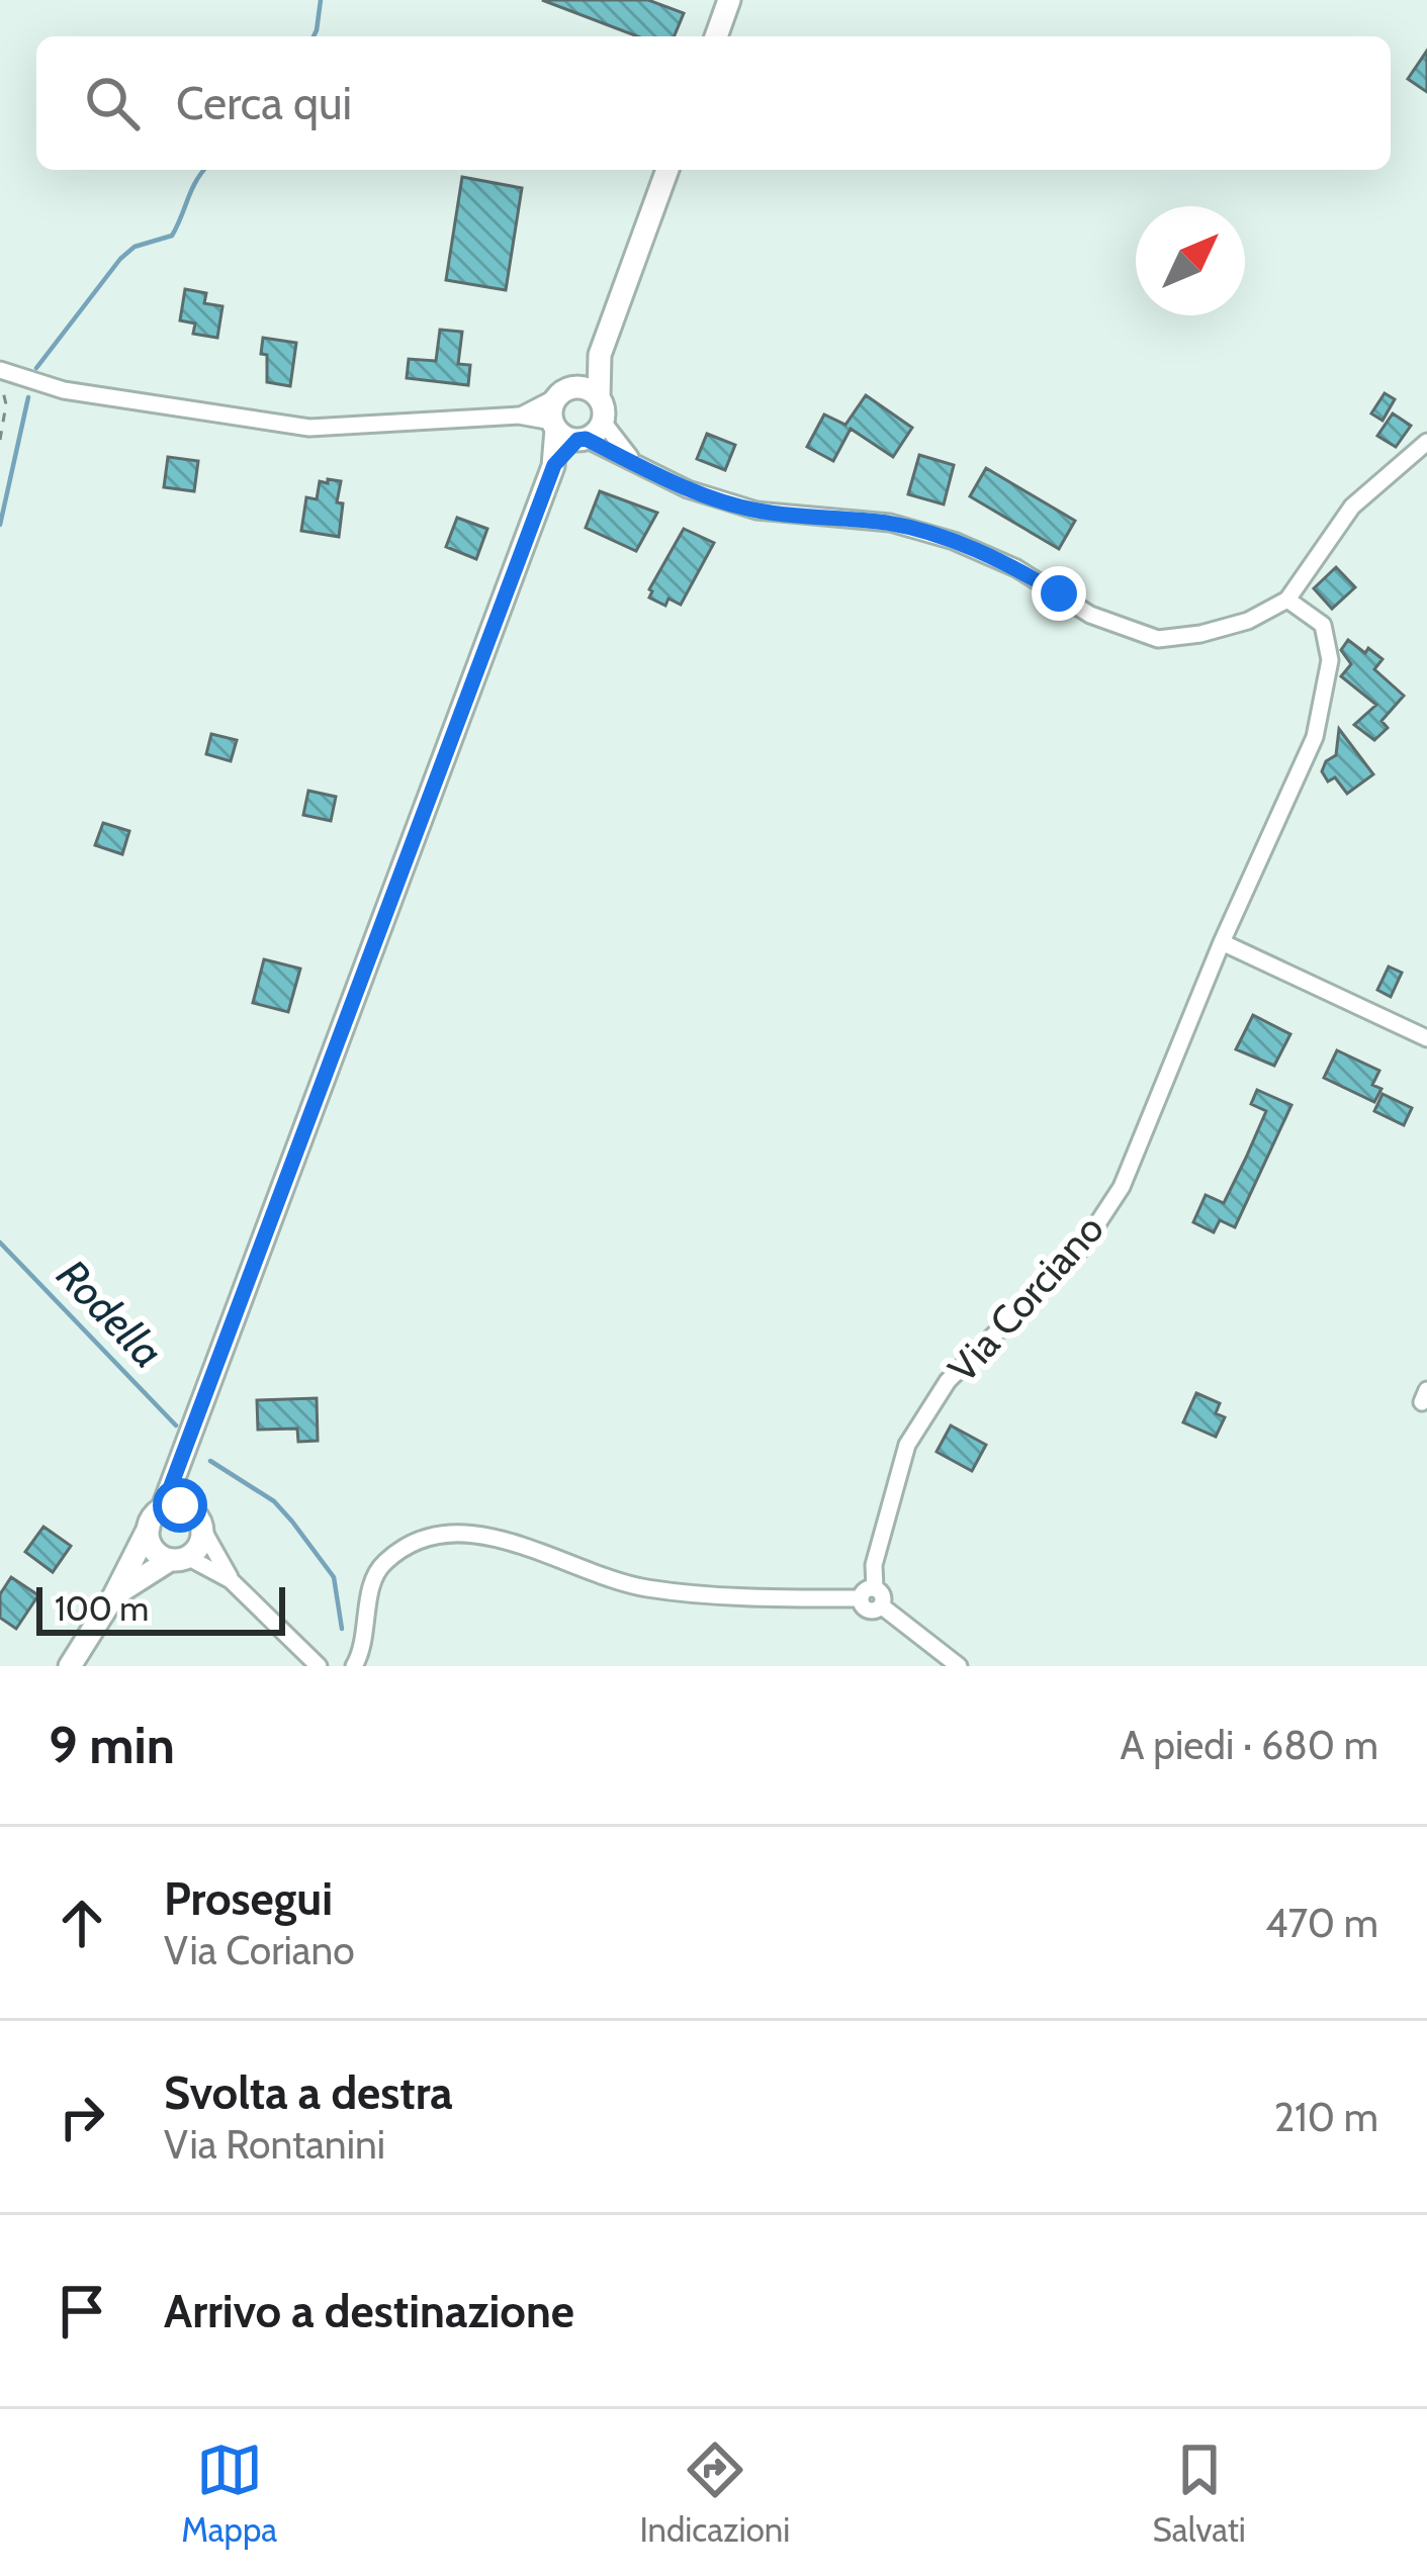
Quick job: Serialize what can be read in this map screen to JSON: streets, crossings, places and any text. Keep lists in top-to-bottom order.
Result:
{
  "streets": {
    "street": ["Via Corciano"]
  },
  "water": ["Rodella"],
  "scale_bar": "100 m",
  "north": "top right",
  "page": {
    "search": "Cerca qui",
    "scale": "100 m",
    "heading": ["9 min", "A piedi · 680 m"],
    "list": [
      ["Prosegui", "Via Coriano", "470 m"],
      ["Svolta a destra", "Via Rontanini", "210 m"],
      "Arrivo a destinazione"
    ],
    "nav": ["Mappa", "Indicazioni", "Salvati"]
  }
}
